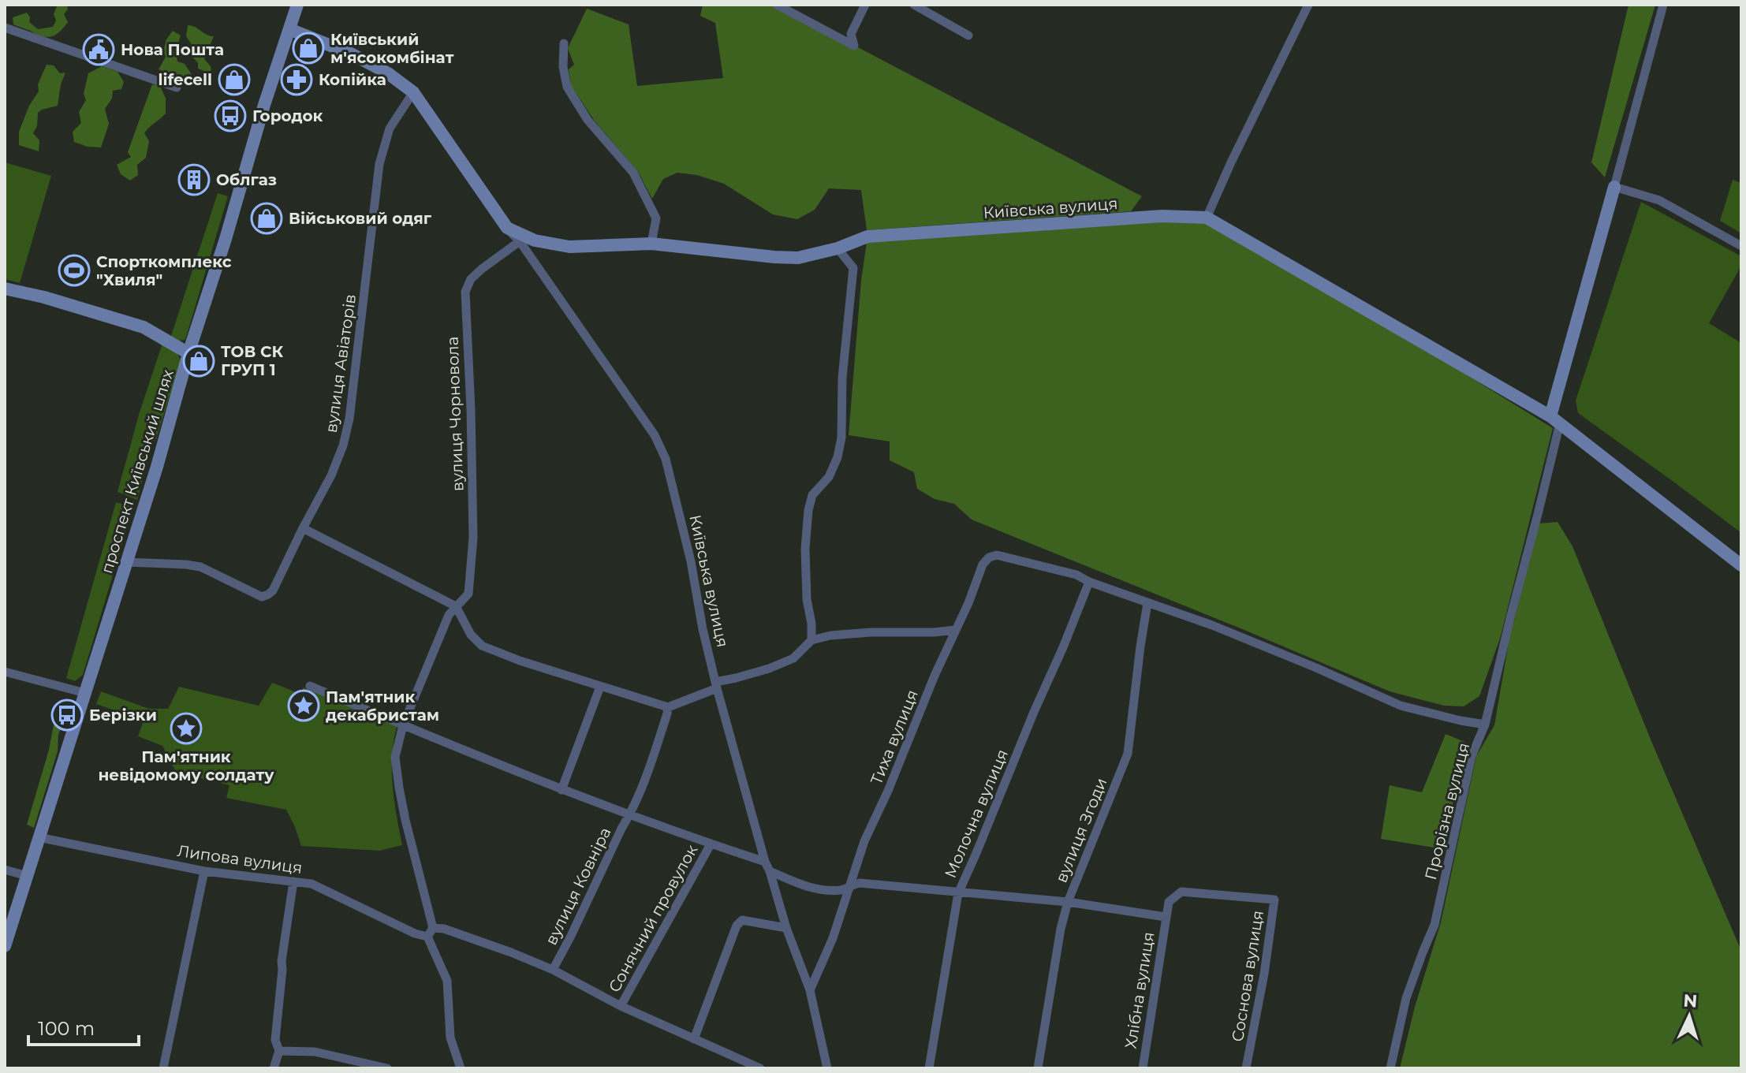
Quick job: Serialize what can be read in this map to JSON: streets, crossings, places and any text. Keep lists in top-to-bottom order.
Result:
{
  "streets": {
    "street": [
      "Київська вулиця",
      "вулиця Авіаторів",
      "вулиця Чорновола",
      "проспект Київський шлях",
      "Тиха вулиця",
      "Прорізна вулиця",
      "Молочна вулиця",
      "вулиця Згоди",
      "Липова вулиця",
      "вулиця Ковніра",
      "Сонячний провулок",
      "Соснова вулиця",
      "Хлібна вулиця"
    ]
  },
  "crossings": [
    ["Київська вулиця", "вулиця Авіаторів"],
    ["Київська вулиця", "вулиця Чорновола"],
    ["Київська вулиця", "проспект Київський шлях"],
    ["Київська вулиця", "Тиха вулиця"],
    ["вулиця Авіаторів", "проспект Київський шлях"],
    ["вулиця Чорновола", "Липова вулиця"],
    ["проспект Київський шлях", "Липова вулиця"],
    ["Тиха вулиця", "Прорізна вулиця"],
    ["Тиха вулиця", "Молочна вулиця"],
    ["Прорізна вулиця", "Молочна вулиця"],
    ["Прорізна вулиця", "вулиця Згоди"],
    ["Липова вулиця", "вулиця Ковніра"],
    ["Липова вулиця", "Сонячний провулок"],
    ["Соснова вулиця", "Хлібна вулиця"]
  ],
  "places": {
    "shop": [
      "Київський м'ясокомбінат",
      "lifecell",
      "Військовий одяг",
      "ТОВ СК ГРУП 1"
    ],
    "public building": ["Нова Пошта"],
    "pharmacy": ["Копійка"],
    "bus stop": ["Городок", "Берізки"],
    "building": ["Облгаз"],
    "sports": ["Спорткомплекс \"Хвиля\""],
    "place": ["Пам'ятник декабристам", "Пам'ятник невідомому солдату"]
  },
  "scale_bar": "100 m",
  "north": "top"
}
